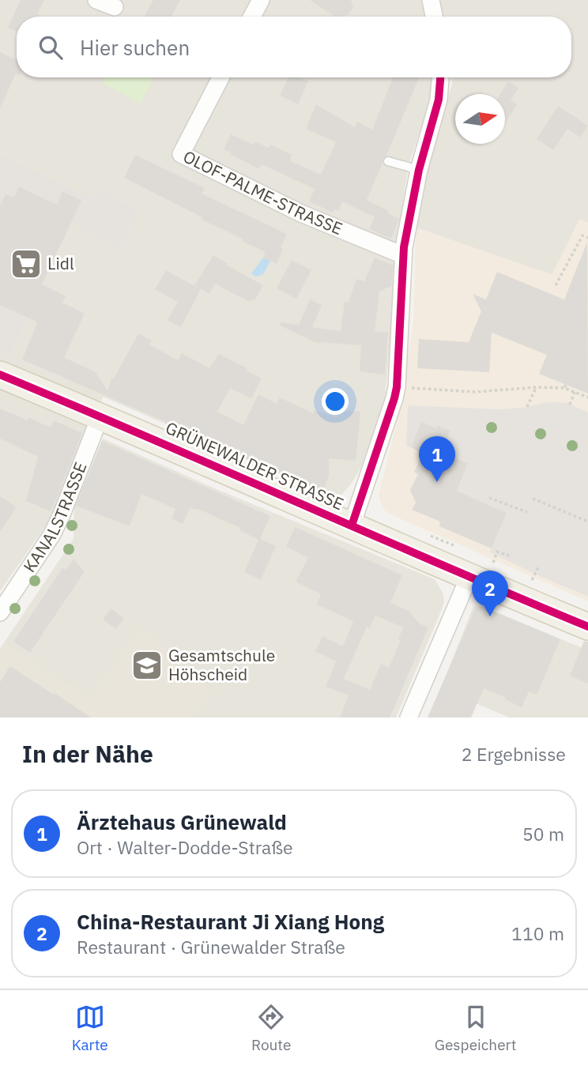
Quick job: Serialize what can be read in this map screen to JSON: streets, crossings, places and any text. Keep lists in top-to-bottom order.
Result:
{
  "streets": {
    "main road": ["GRÜNEWALDER STRASSE"],
    "street": ["OLOF-PALME-STRASSE", "KANALSTRASSE"]
  },
  "crossings": [
    ["GRÜNEWALDER STRASSE", "KANALSTRASSE"]
  ],
  "places": {
    "supermarket": ["Lidl"],
    "school or university": ["Gesamtschule Höhscheid"]
  },
  "north": "right",
  "page": {
    "search": "Hier suchen",
    "pins": ["1", "2"],
    "heading": ["In der Nähe", "2 Ergebnisse"],
    "list": [
      {
        "mark": "1",
        "name": "Ärztehaus Grünewald",
        "note": "Ort · Walter-Dodde-Straße",
        "value": "50 m"
      },
      {
        "mark": "2",
        "name": "China-Restaurant Ji Xiang Hong",
        "note": "Restaurant · Grünewalder Straße",
        "value": "110 m"
      }
    ],
    "nav": ["Karte", "Route", "Gespeichert"]
  }
}
